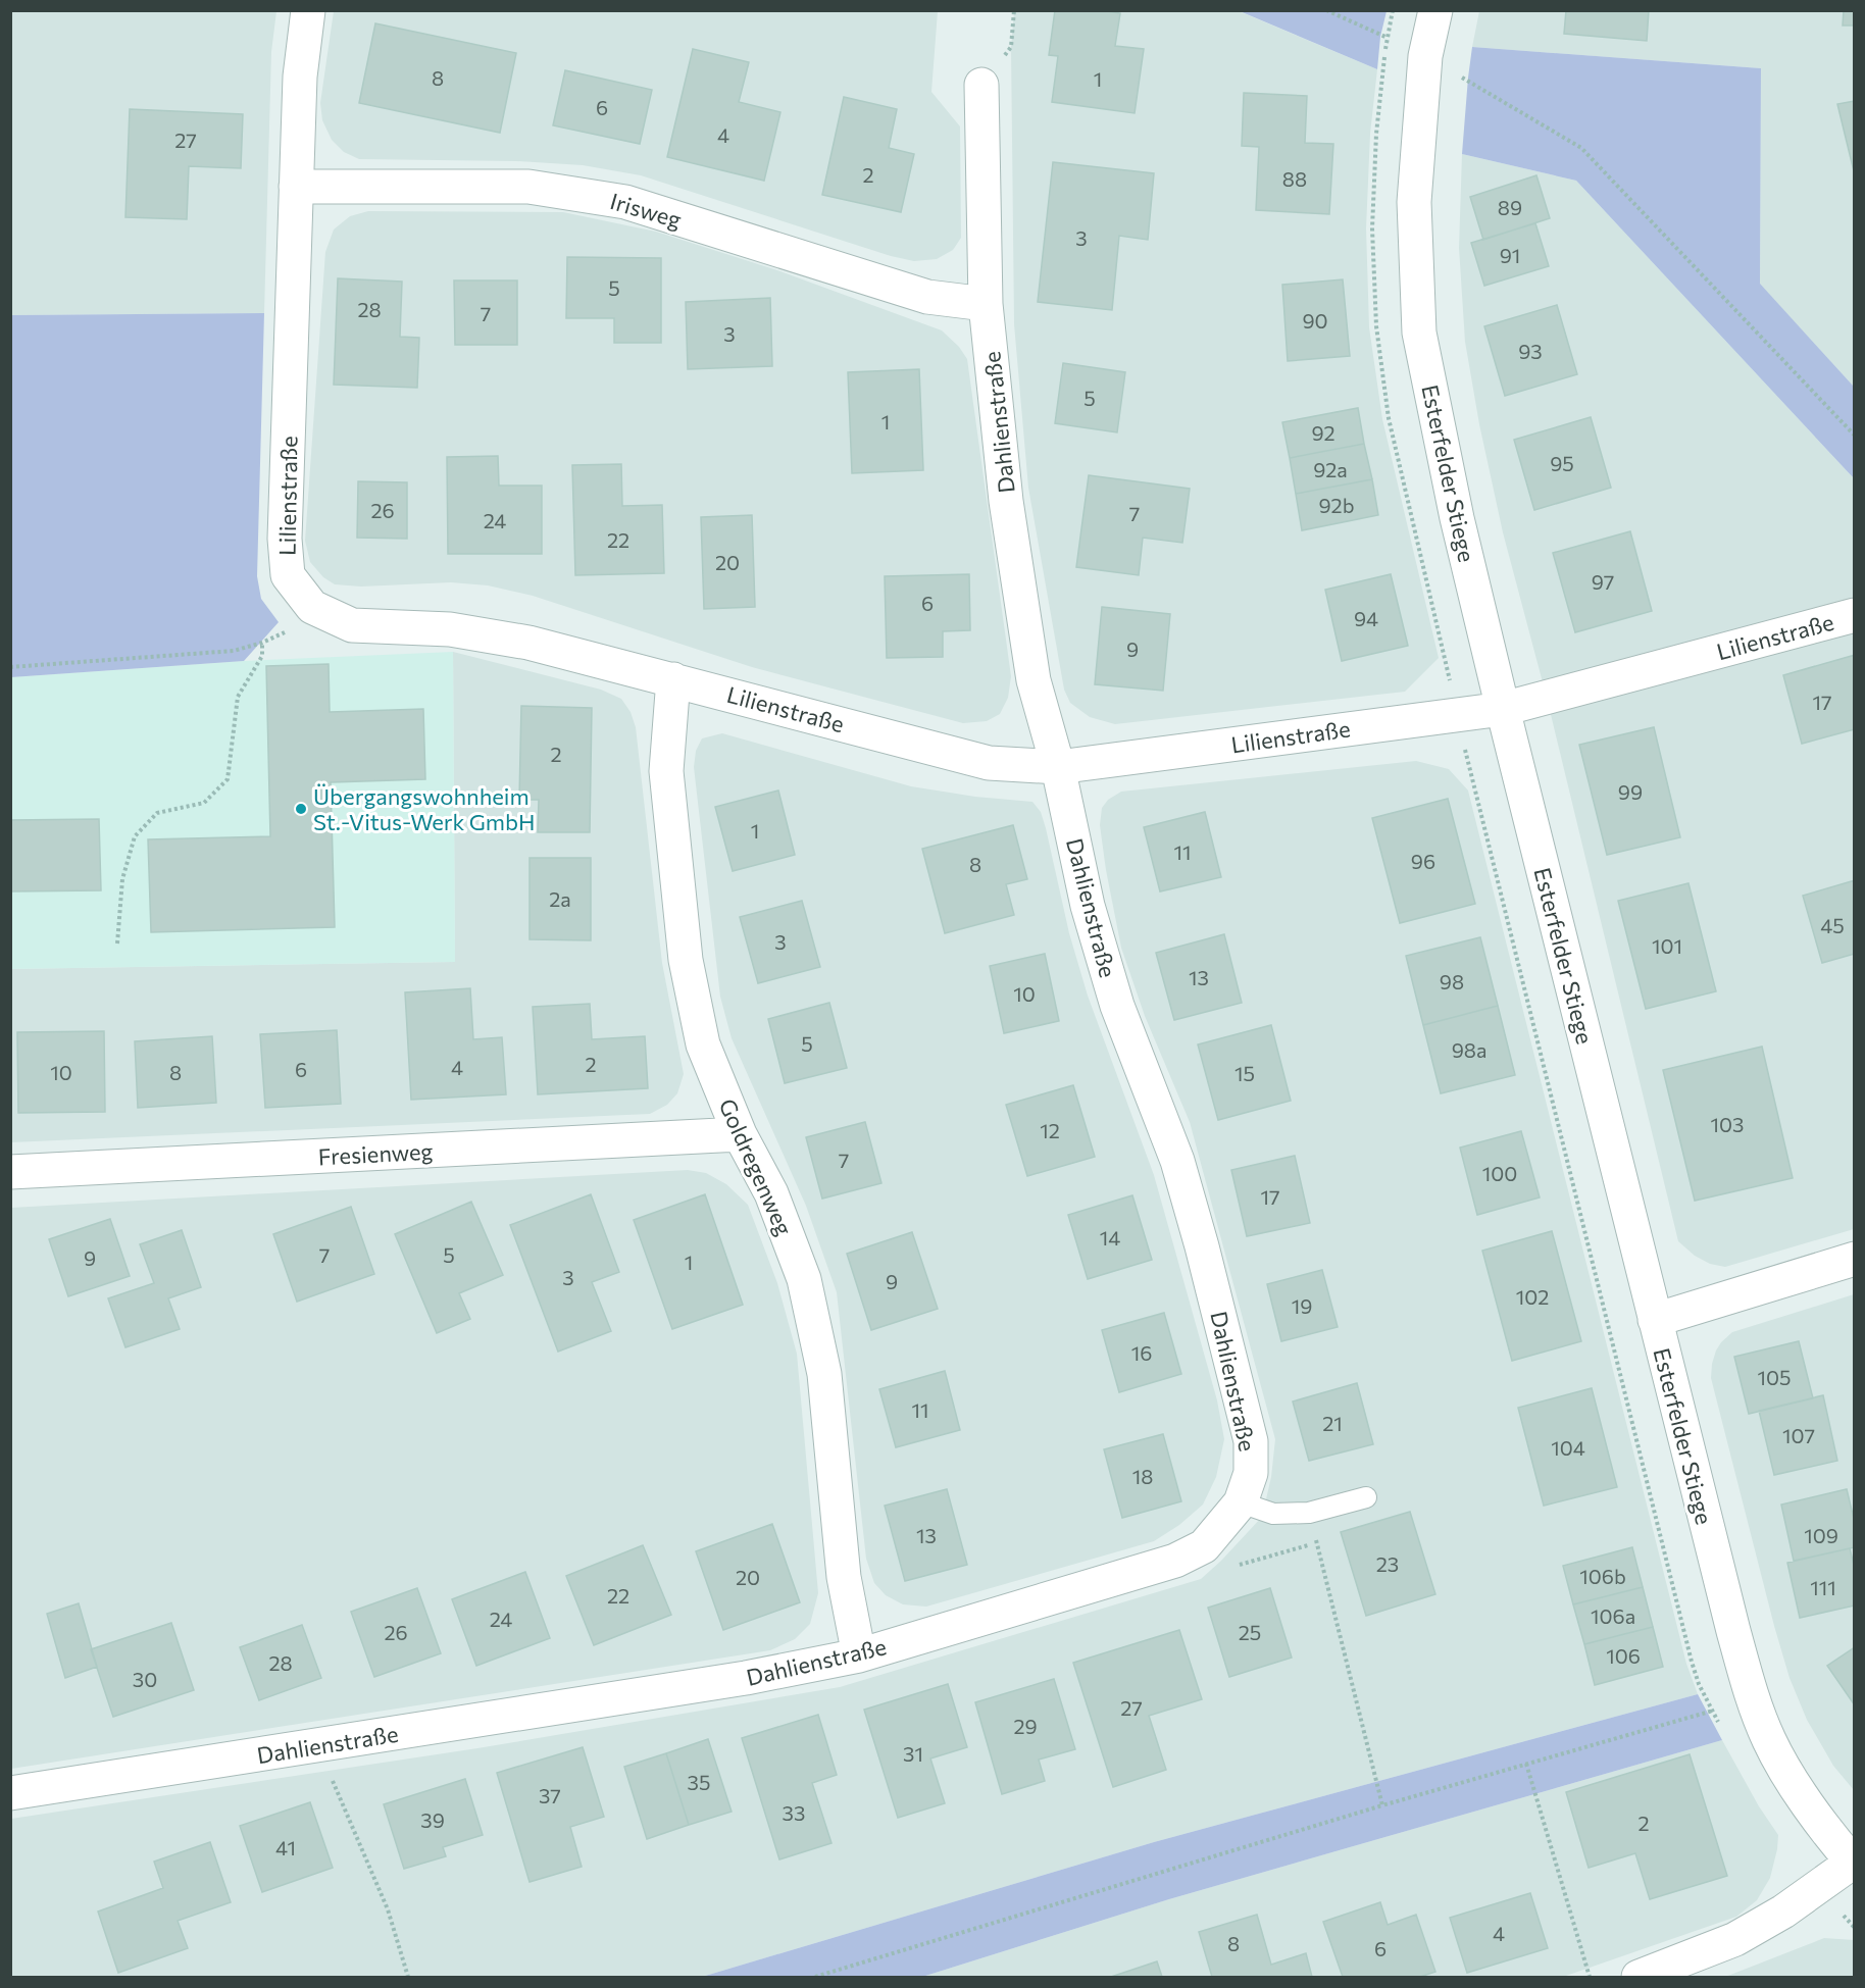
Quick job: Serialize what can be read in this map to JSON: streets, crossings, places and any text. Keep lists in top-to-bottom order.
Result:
{
  "streets": {
    "street": [
      "Irisweg",
      "Dahlienstraße",
      "Esterfelder Stiege",
      "Lilienstraße",
      "Fresienweg",
      "Goldregenweg"
    ]
  },
  "crossings": [
    ["Irisweg", "Dahlienstraße"],
    ["Irisweg", "Lilienstraße"],
    ["Dahlienstraße", "Lilienstraße"],
    ["Dahlienstraße", "Goldregenweg"],
    ["Esterfelder Stiege", "Lilienstraße"],
    ["Lilienstraße", "Goldregenweg"],
    ["Fresienweg", "Goldregenweg"]
  ],
  "places": ["Übergangswohnheim St.-Vitus-Werk GmbH"],
  "house_numbers": [
    "8",
    "1",
    "6",
    "4",
    "27",
    "2",
    "88",
    "89",
    "3",
    "91",
    "5",
    "28",
    "7",
    "90",
    "3",
    "93",
    "5",
    "1",
    "92",
    "95",
    "92a",
    "92b",
    "26",
    "7",
    "24",
    "22",
    "20",
    "97",
    "6",
    "94",
    "9",
    "17",
    "2",
    "99",
    "1",
    "11",
    "96",
    "8",
    "2a",
    "45",
    "3",
    "101",
    "13",
    "98",
    "10",
    "5",
    "98a",
    "2",
    "4",
    "6",
    "10",
    "8",
    "15",
    "103",
    "12",
    "7",
    "100",
    "17",
    "14",
    "7",
    "5",
    "9",
    "1",
    "3",
    "9",
    "102",
    "19",
    "16",
    "105",
    "11",
    "21",
    "107",
    "104",
    "18",
    "13",
    "109",
    "23",
    "106b",
    "20",
    "111",
    "22",
    "106a",
    "24",
    "26",
    "25",
    "106",
    "28",
    "30",
    "27",
    "29",
    "31",
    "35",
    "37",
    "33",
    "39",
    "2",
    "41",
    "4",
    "8",
    "6"
  ]
}
